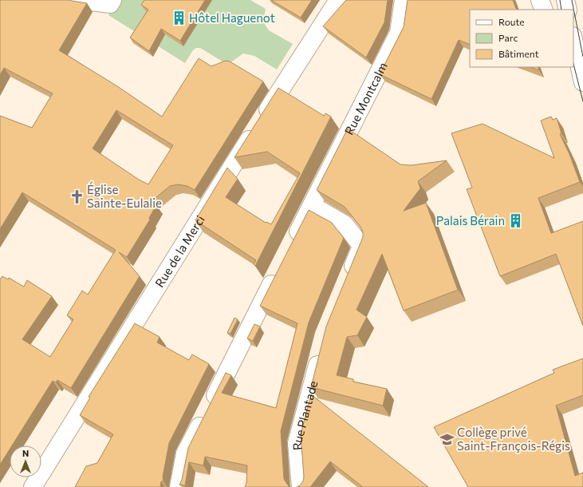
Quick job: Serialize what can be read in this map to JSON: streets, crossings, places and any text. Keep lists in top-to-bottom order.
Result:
{
  "streets": {
    "street": ["Rue Montcalm", "Rue de la Merci", "Rue Plantade"]
  },
  "places": {
    "building": ["Hôtel Haguenot", "Palais Bérain"],
    "church": ["Église Sainte-Eulalie"],
    "school or university": ["Collège privé Saint-François-Régis"]
  },
  "legend": ["Route", "Parc", "Bâtiment"],
  "north": "top"
}
